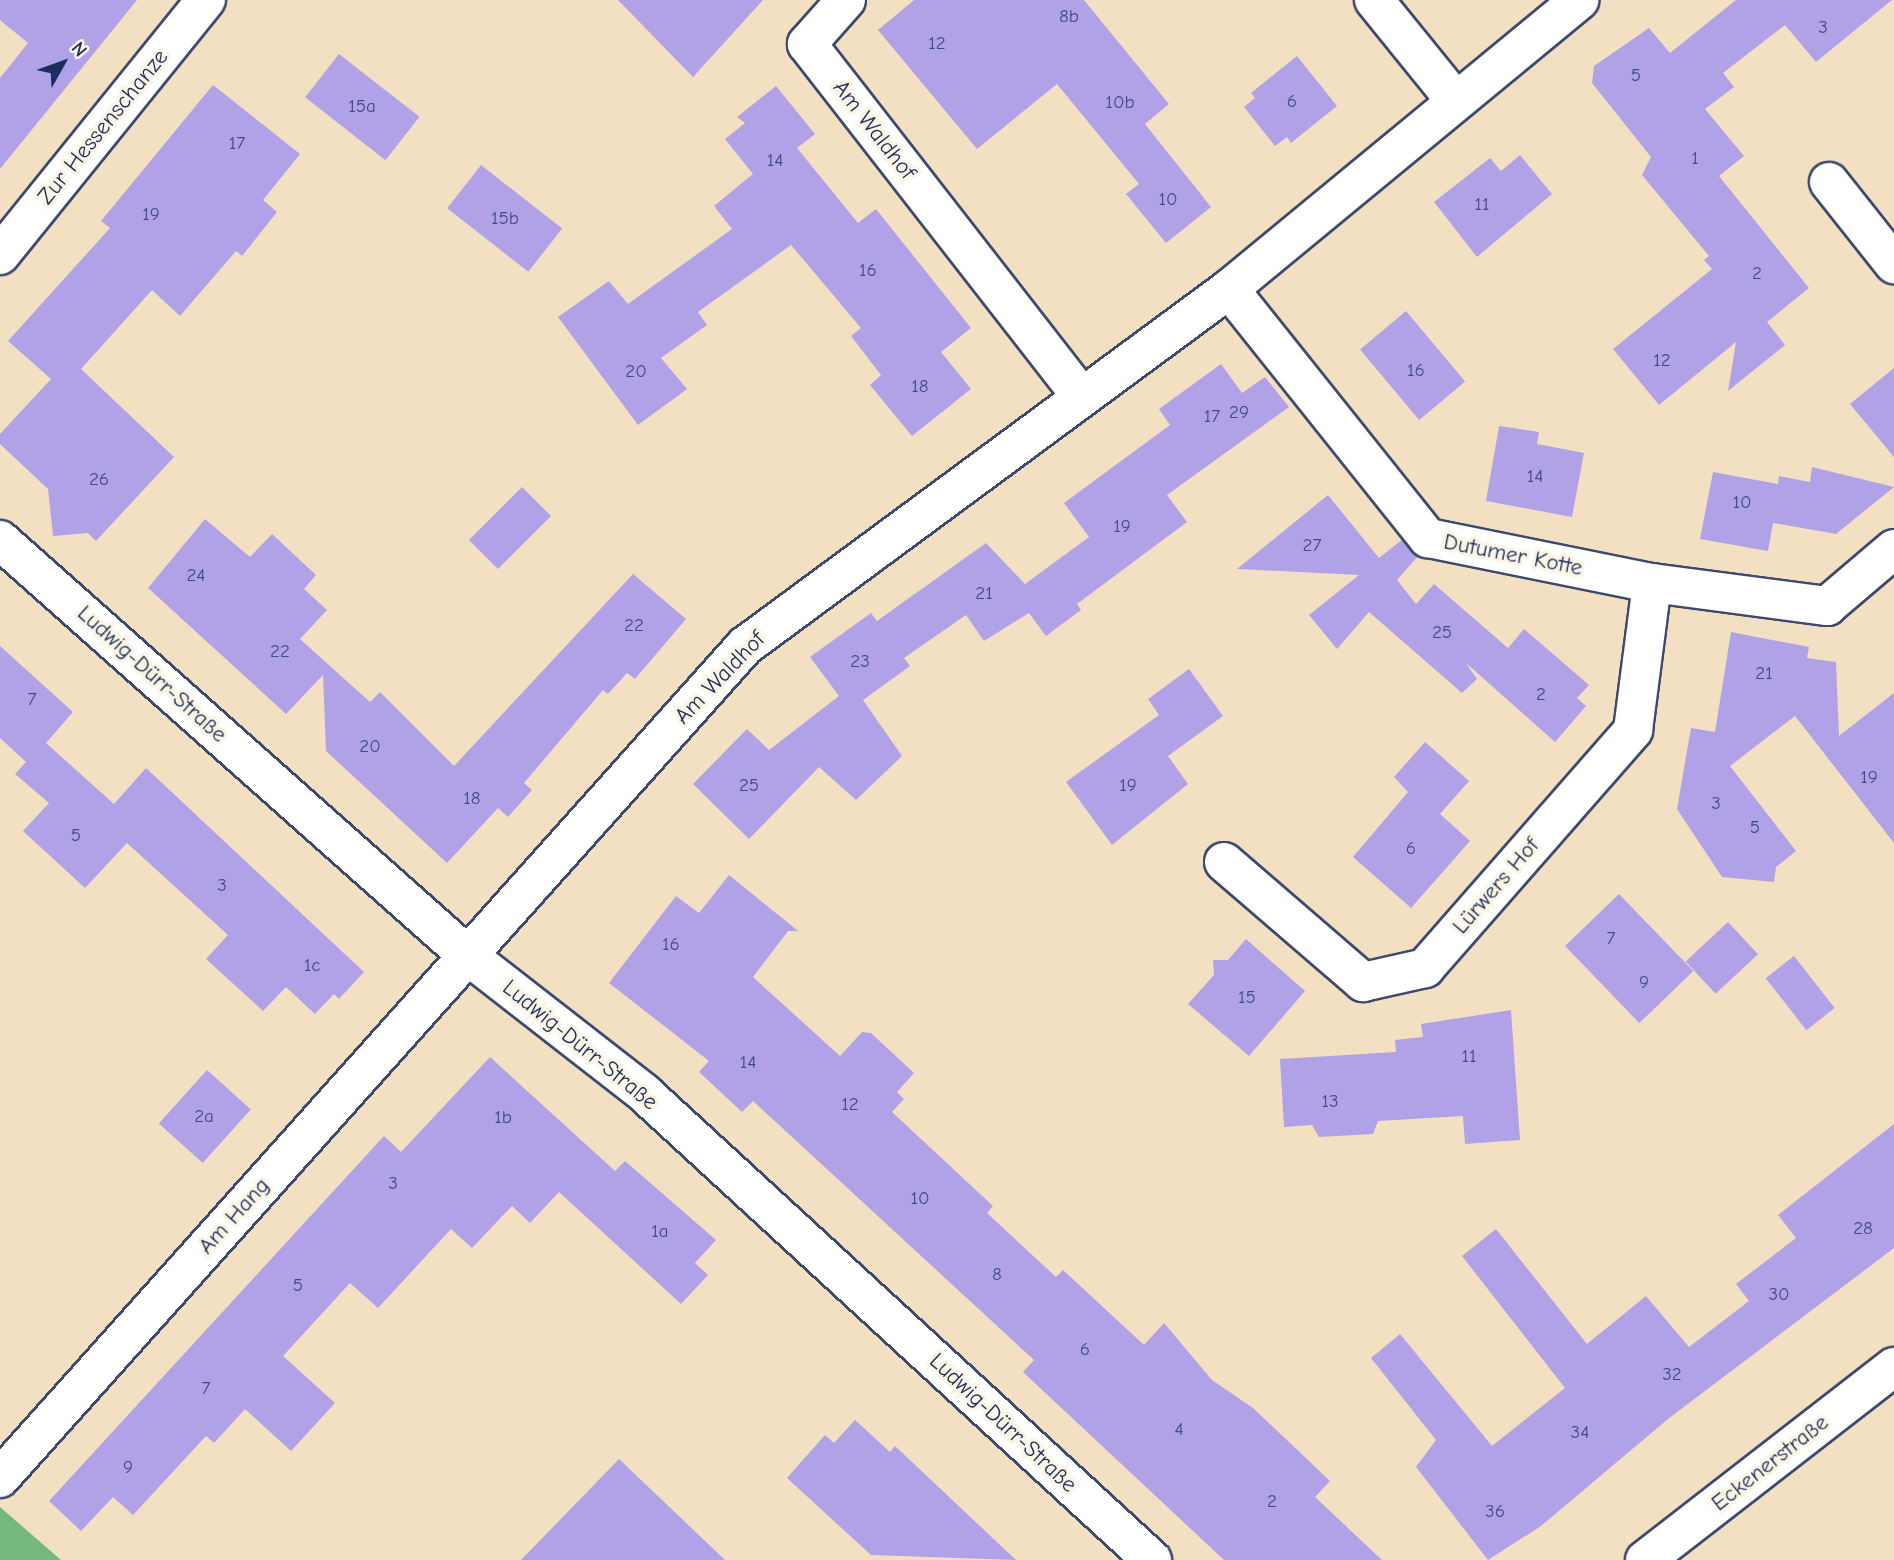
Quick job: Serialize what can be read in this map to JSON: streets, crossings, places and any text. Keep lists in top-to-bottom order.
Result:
{
  "streets": {
    "street": [
      "Zur Hessenschanze",
      "Am Waldhof",
      "Dutumer Kotte",
      "Ludwig-Dürr-Straße",
      "Lürwers Hof",
      "Am Hang",
      "Eckenerstraße"
    ]
  },
  "crossings": [
    ["Am Waldhof", "Dutumer Kotte"],
    ["Am Waldhof", "Ludwig-Dürr-Straße"],
    ["Am Waldhof", "Am Hang"],
    ["Dutumer Kotte", "Lürwers Hof"],
    ["Ludwig-Dürr-Straße", "Am Hang"]
  ],
  "house_numbers": [
    "8b",
    "3",
    "12",
    "5",
    "6",
    "10b",
    "15a",
    "17",
    "1",
    "14",
    "10",
    "11",
    "19",
    "15b",
    "16",
    "2",
    "12",
    "16",
    "20",
    "18",
    "29",
    "17",
    "14",
    "26",
    "10",
    "19",
    "27",
    "24",
    "21",
    "22",
    "25",
    "22",
    "23",
    "21",
    "2",
    "7",
    "20",
    "19",
    "25",
    "19",
    "18",
    "3",
    "5",
    "5",
    "6",
    "3",
    "7",
    "16",
    "1c",
    "9",
    "15",
    "11",
    "14",
    "13",
    "12",
    "2a",
    "1b",
    "3",
    "10",
    "28",
    "1a",
    "8",
    "5",
    "30",
    "6",
    "32",
    "7",
    "4",
    "34",
    "9",
    "2",
    "36"
  ],
  "north": "top right"
}
